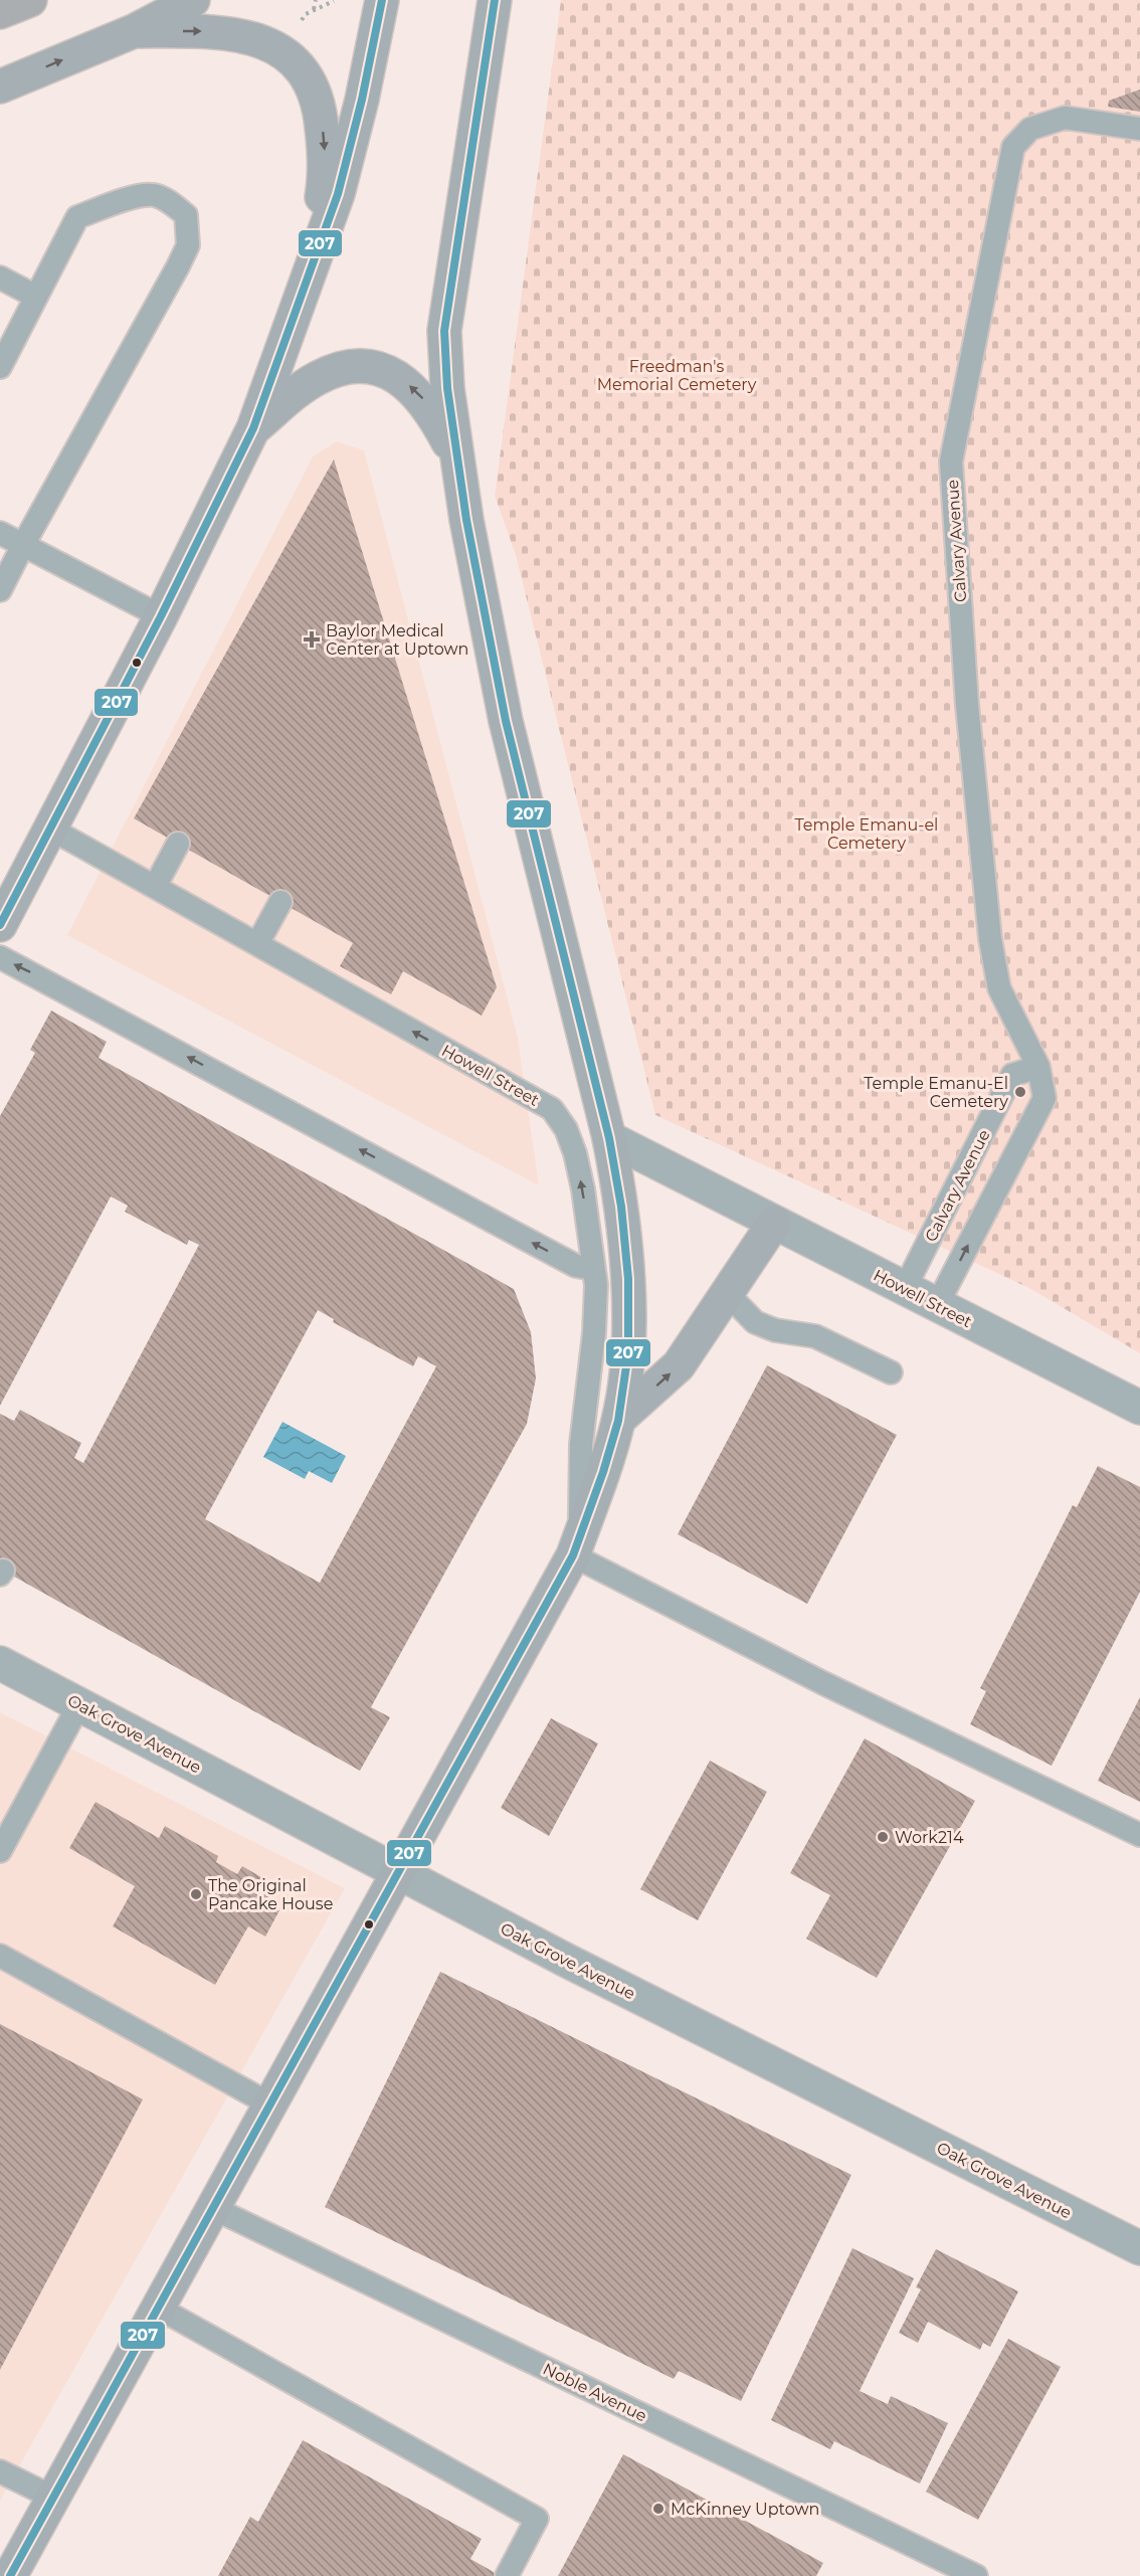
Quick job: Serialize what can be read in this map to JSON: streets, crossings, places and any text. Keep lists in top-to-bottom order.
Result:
{
  "streets": {
    "street": ["Howell Street", "Oak Grove Avenue"],
    "lane": ["Calvary Avenue", "Noble Avenue"]
  },
  "crossings": [
    ["Calvary Avenue", "Howell Street"]
  ],
  "parks": ["Freedman's Memorial Cemetery", "Temple Emanu-el Cemetery"],
  "places": {
    "health": ["Baylor Medical Center at Uptown"],
    "other": [
      "Temple Emanu-El Cemetery",
      "Work214",
      "The Original Pancake House",
      "McKinney Uptown"
    ]
  },
  "lines": ["transit line 207"]
}
